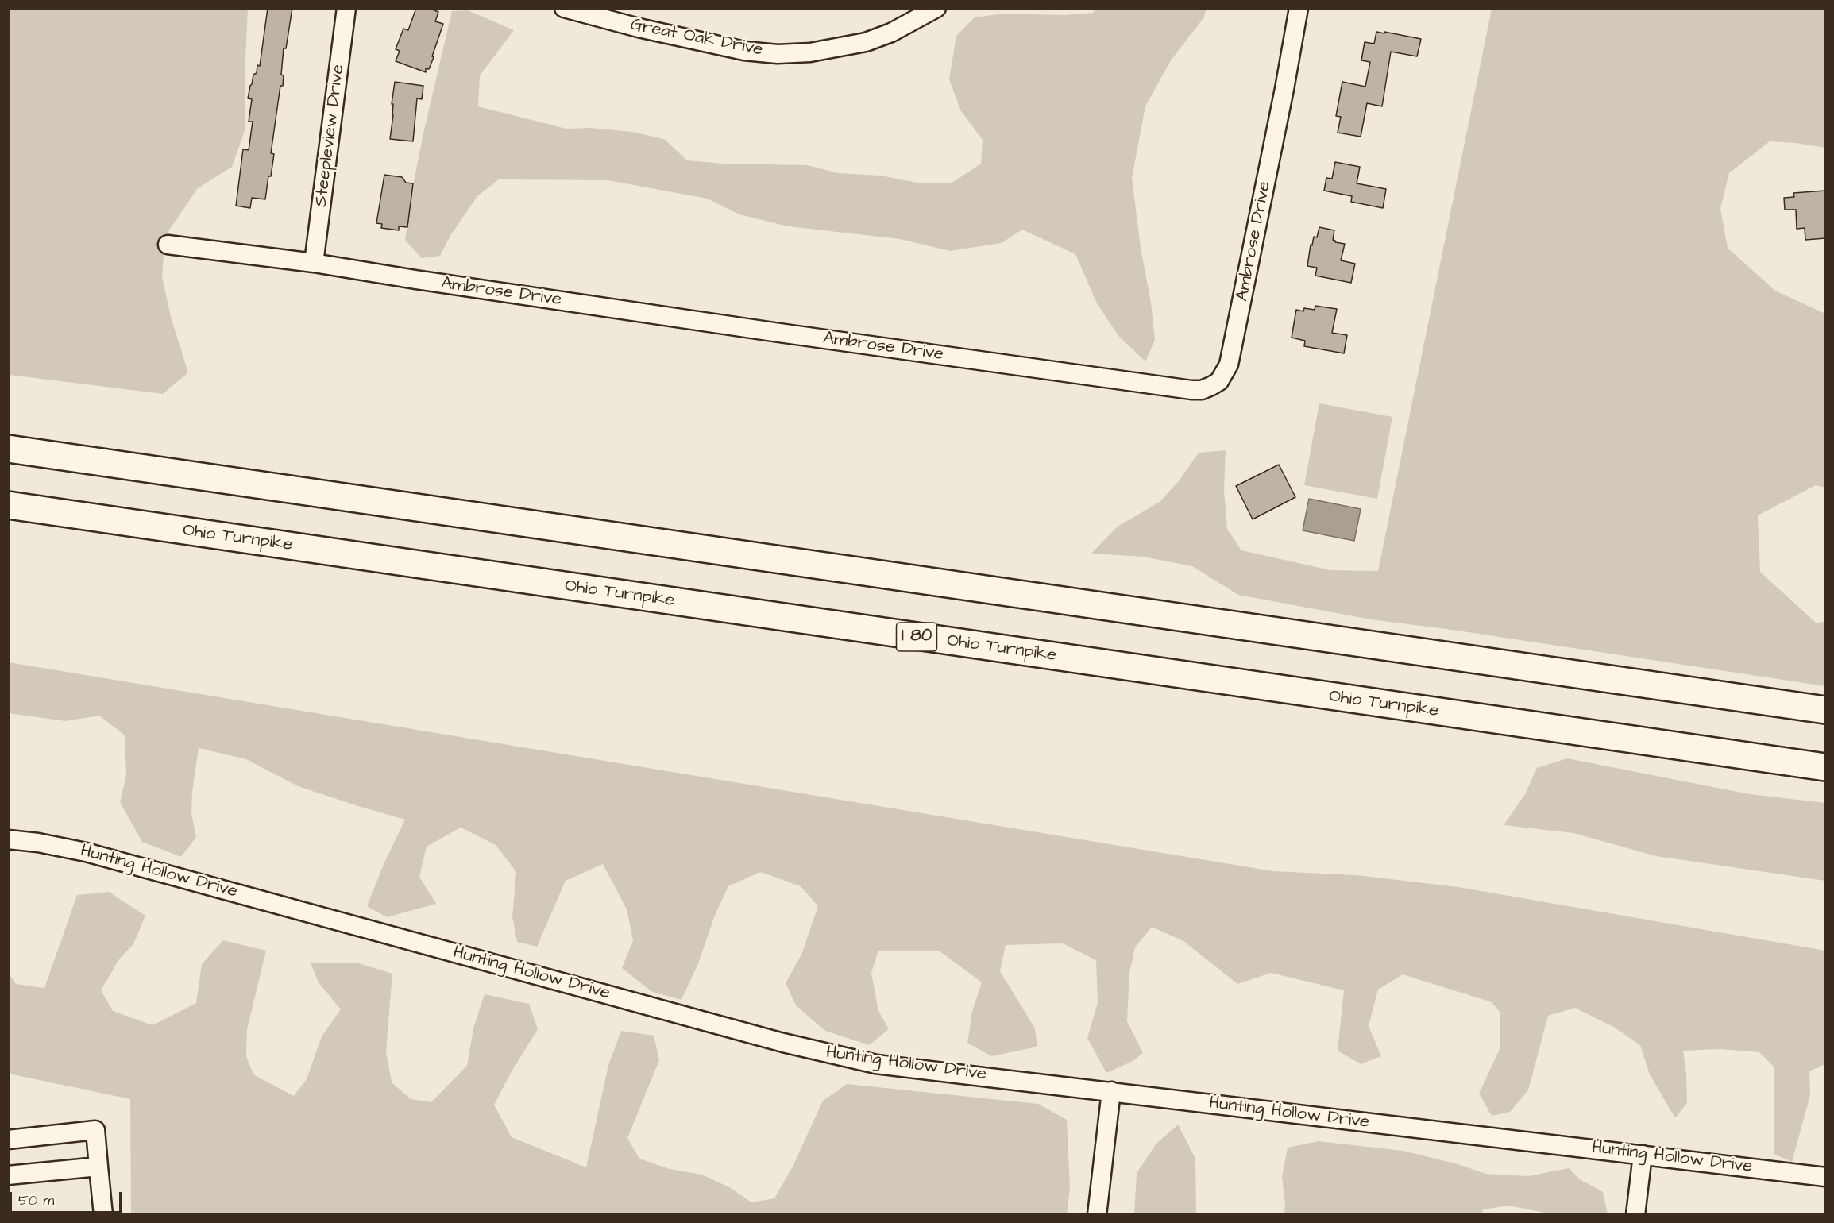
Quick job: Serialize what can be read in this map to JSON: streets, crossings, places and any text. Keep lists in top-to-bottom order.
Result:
{
  "streets": {
    "highway": ["Ohio Turnpike", "I 80"],
    "street": [
      "Great Oak Drive",
      "Steepleview Drive",
      "Ambrose Drive",
      "Hunting Hollow Drive"
    ]
  },
  "crossings": [
    ["Steepleview Drive", "Ambrose Drive"]
  ],
  "scale_bar": "50 m"
}
